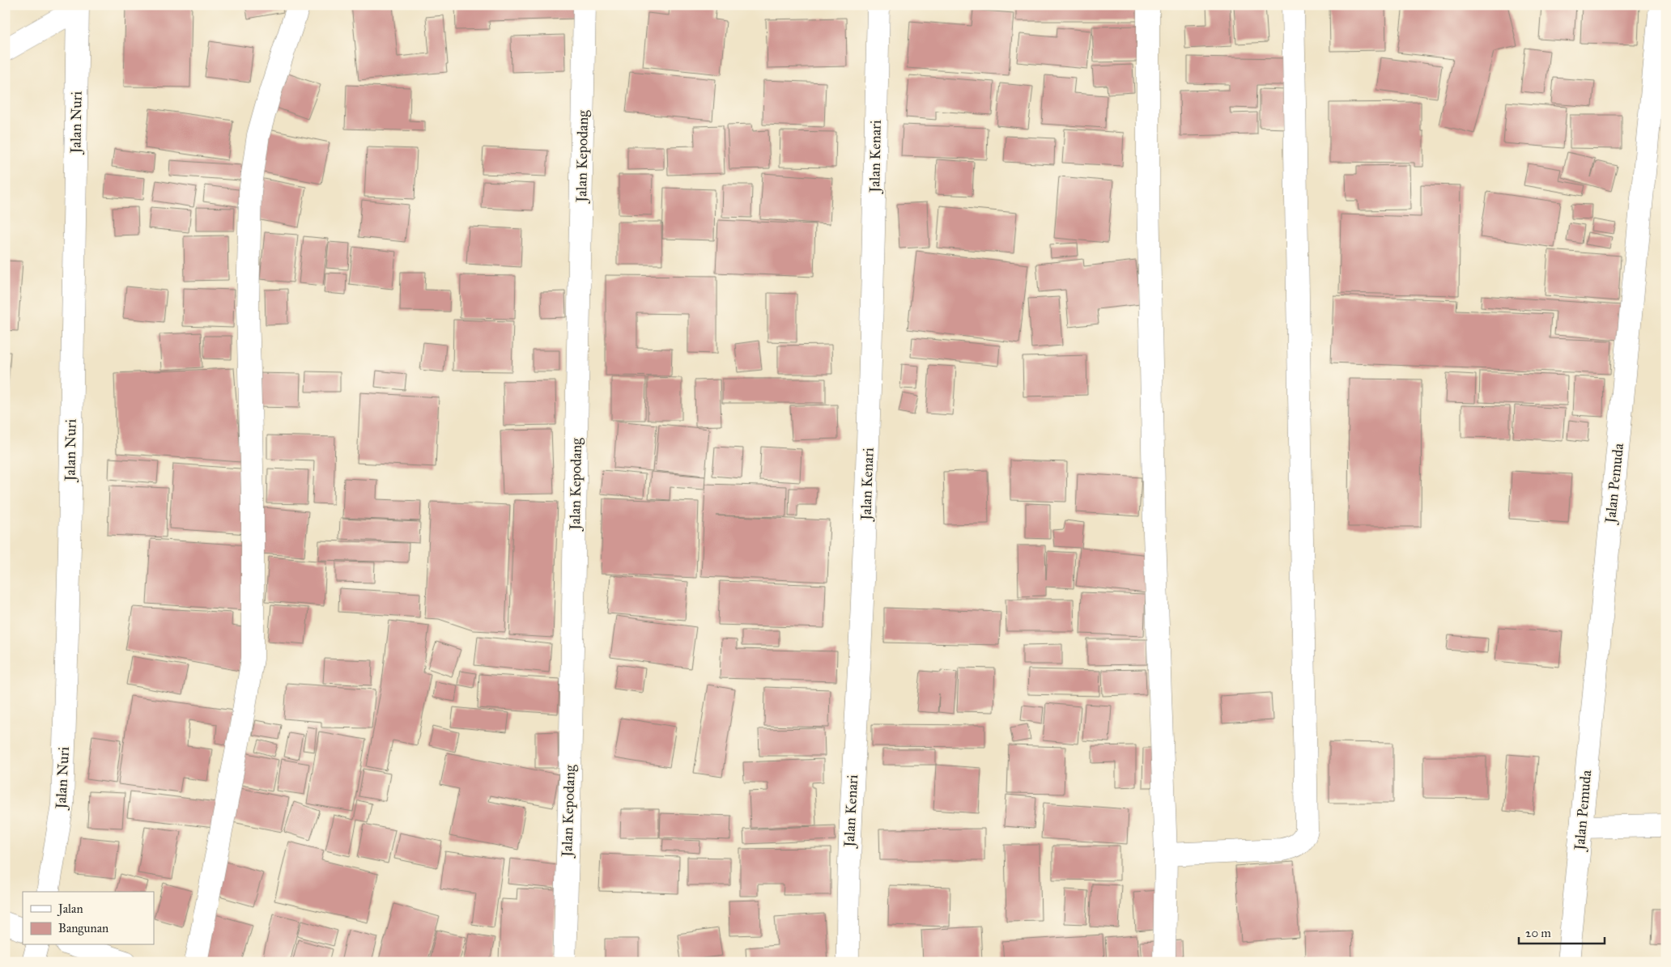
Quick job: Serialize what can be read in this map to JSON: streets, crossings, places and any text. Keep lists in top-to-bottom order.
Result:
{
  "streets": {
    "street": [
      "Jalan Nuri",
      "Jalan Kepodang",
      "Jalan Kenari",
      "Jalan Pemuda"
    ]
  },
  "legend": ["Jalan", "Bangunan"],
  "scale_bar": "20 m"
}
